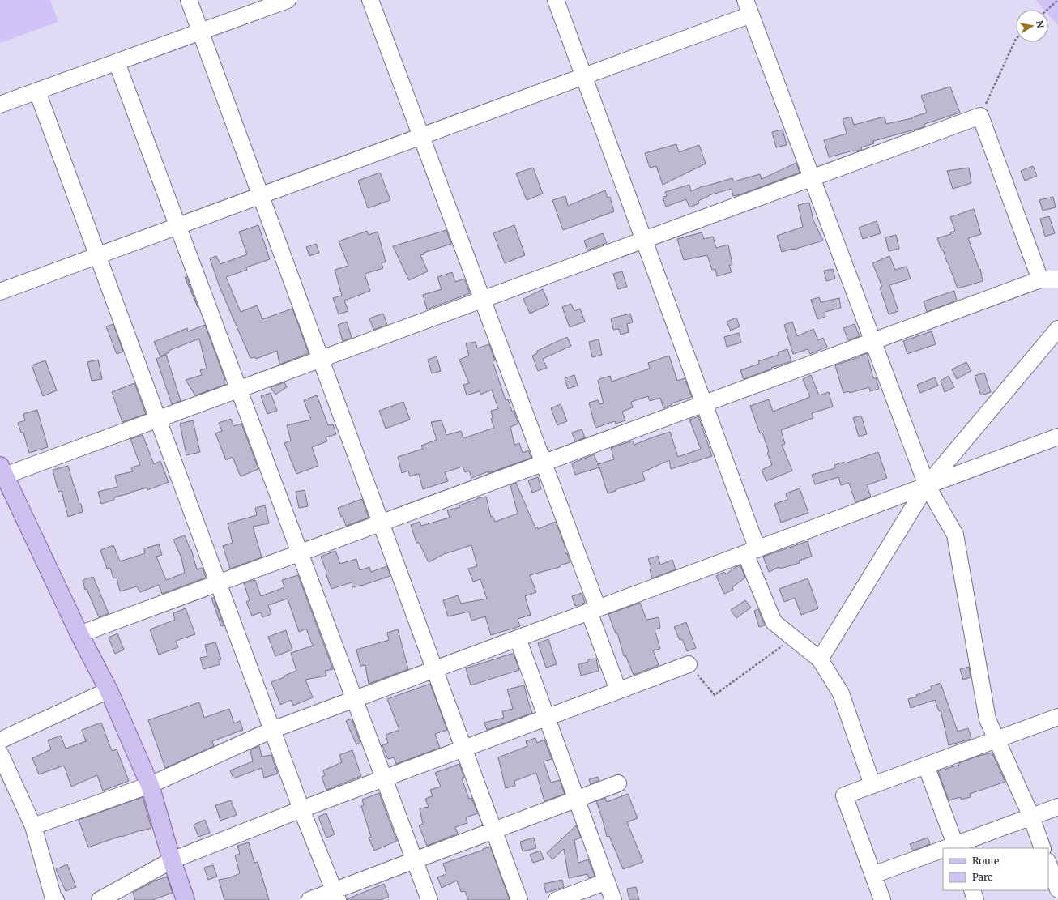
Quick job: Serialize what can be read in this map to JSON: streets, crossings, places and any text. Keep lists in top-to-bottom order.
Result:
{
  "legend": ["Route", "Parc"],
  "north": "right"
}
